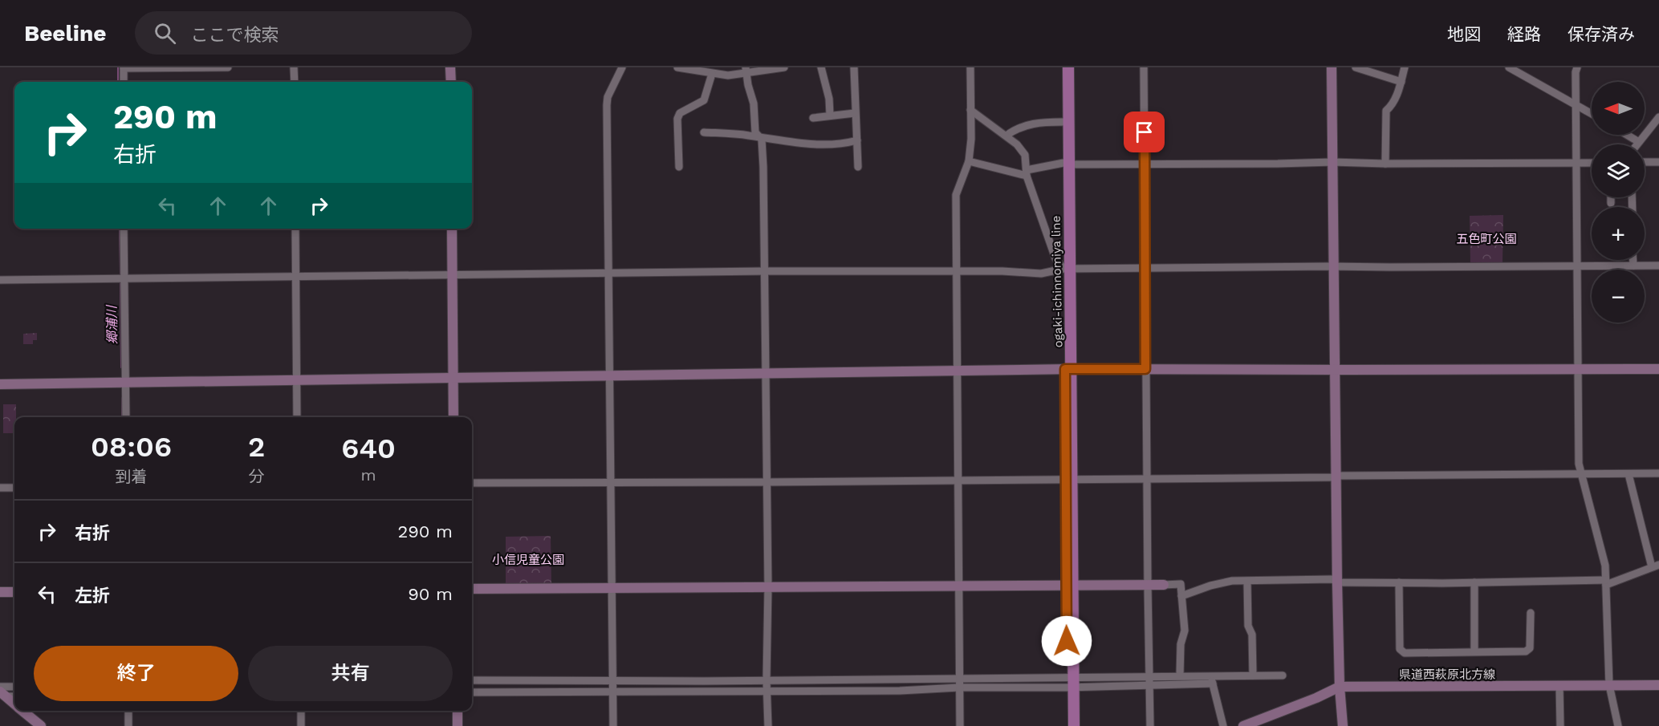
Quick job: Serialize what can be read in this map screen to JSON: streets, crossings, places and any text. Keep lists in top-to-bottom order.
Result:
{
  "streets": {
    "main road": ["ogaki-ichinnomiya line"],
    "street": ["県道西萩原北方線"]
  },
  "water": ["郷浦川"],
  "parks": ["五色町公園", "小信児童公園"],
  "north": "left",
  "page": {
    "header": "Beeline",
    "search": "ここで検索",
    "nav": ["地図", "経路", "保存済み"],
    "map_buttons": ["+", "−"],
    "turn": ["290 m", "右折"],
    "eta": [
      "08:06",
      "到着",
      "2",
      "分",
      "640",
      "m"
    ],
    "list": [
      {
        "name": "右折",
        "value": "290 m"
      },
      {
        "name": "左折",
        "value": "90 m"
      }
    ],
    "buttons": ["終了", "共有"]
  }
}
